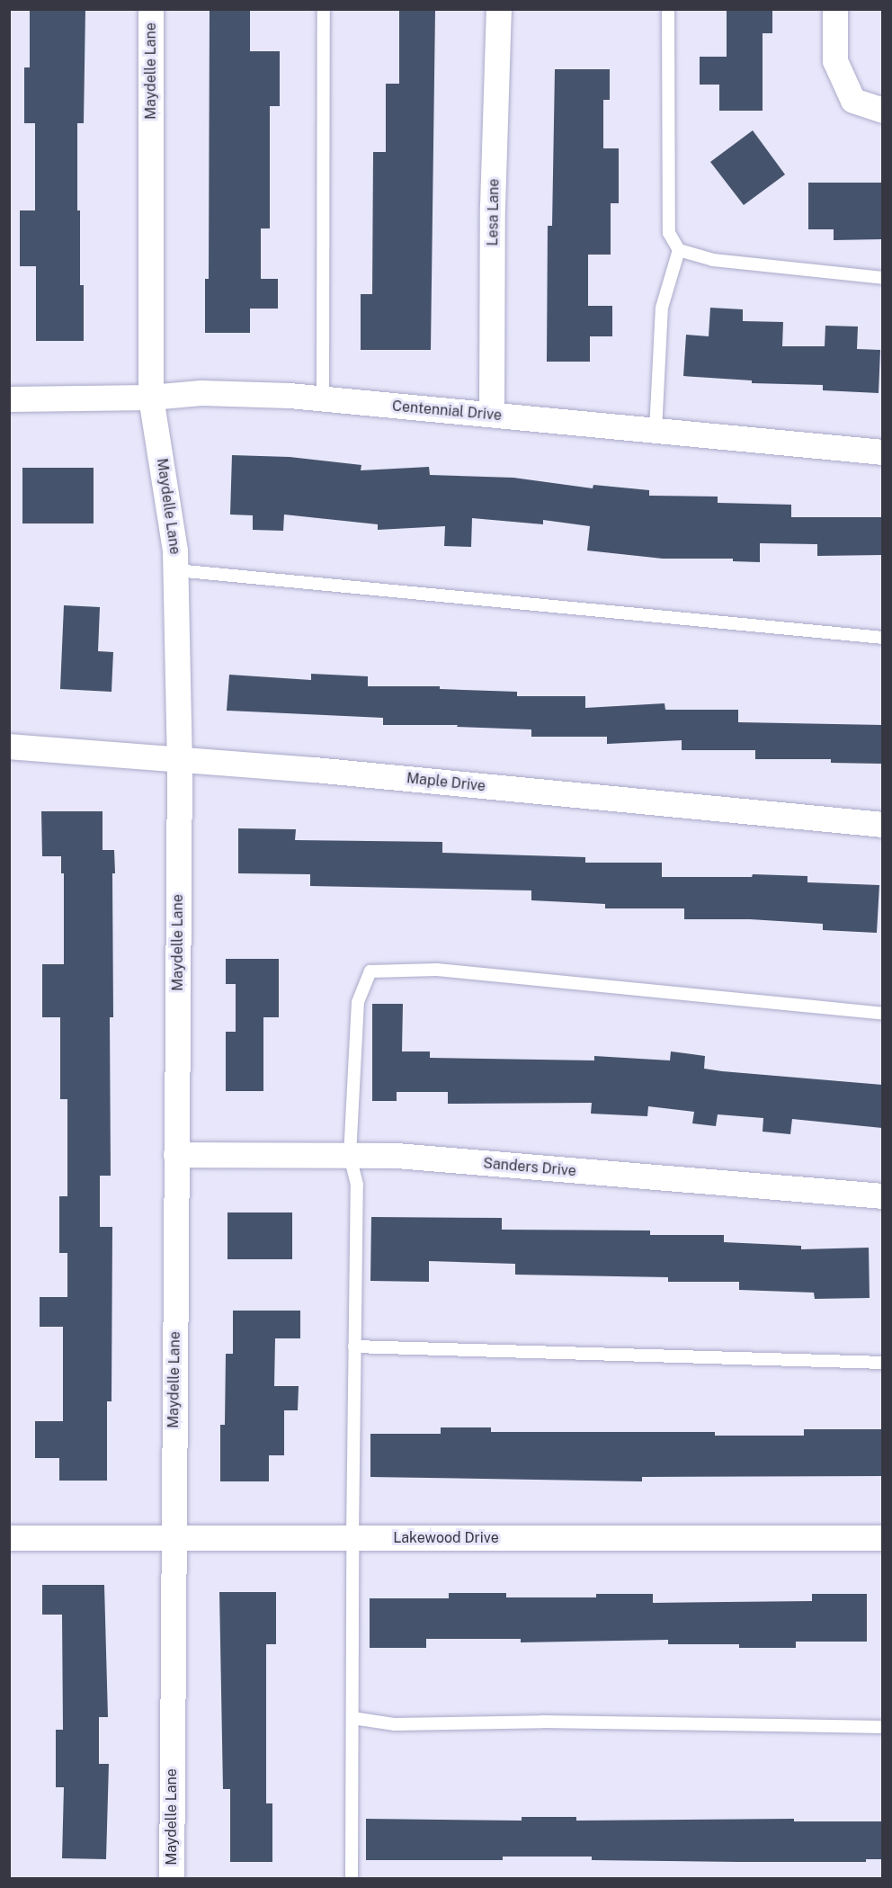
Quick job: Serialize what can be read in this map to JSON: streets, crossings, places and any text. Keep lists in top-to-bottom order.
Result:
{
  "streets": {
    "street": [
      "Maydelle Lane",
      "Lesa Lane",
      "Centennial Drive",
      "Maple Drive",
      "Sanders Drive",
      "Lakewood Drive"
    ]
  },
  "crossings": [
    ["Maydelle Lane", "Centennial Drive"],
    ["Maydelle Lane", "Maple Drive"],
    ["Maydelle Lane", "Sanders Drive"],
    ["Maydelle Lane", "Lakewood Drive"],
    ["Lesa Lane", "Centennial Drive"]
  ]
}
